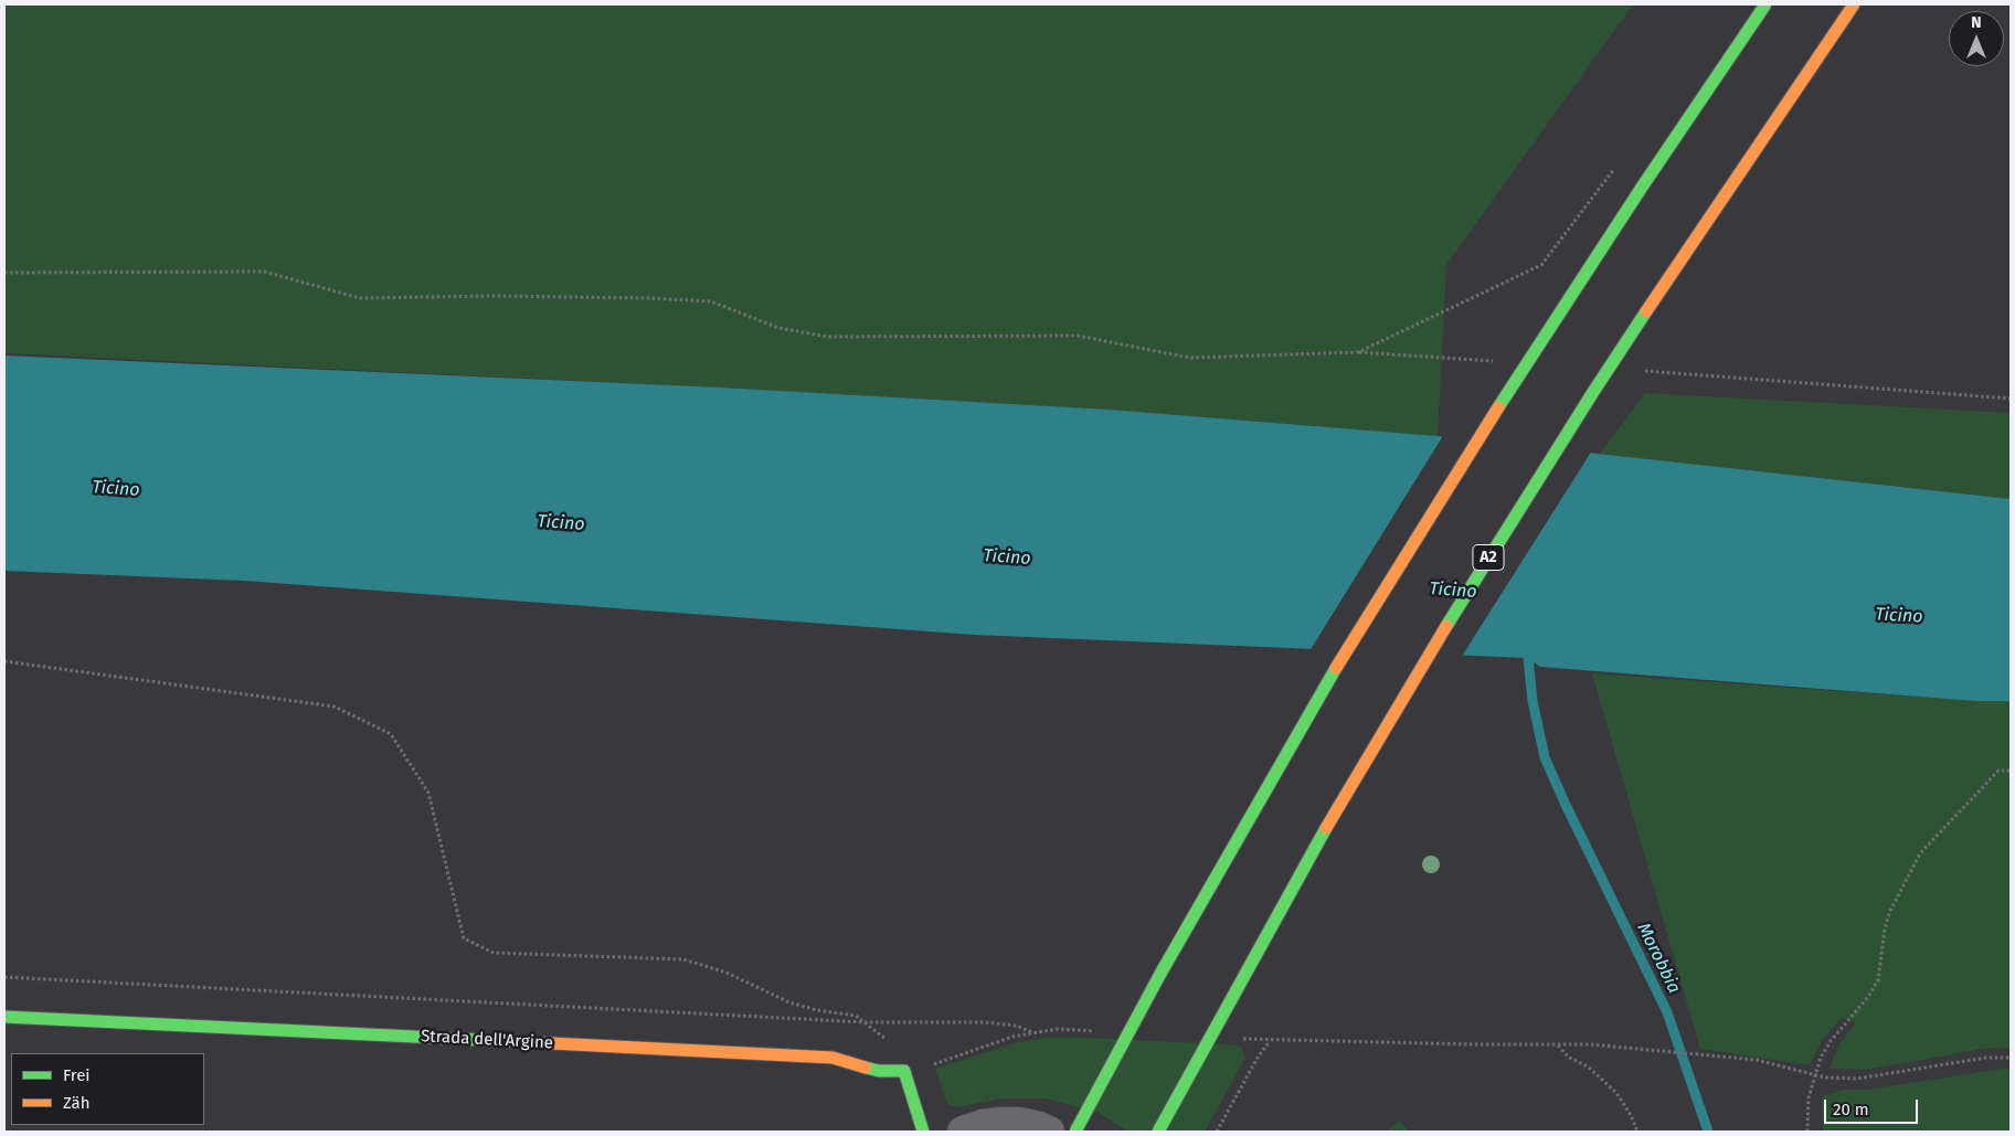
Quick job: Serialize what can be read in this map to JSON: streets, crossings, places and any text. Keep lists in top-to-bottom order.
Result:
{
  "streets": {
    "main road": ["A2", "Strada dell'Argine"]
  },
  "water": ["Ticino", "Morobbia"],
  "legend": ["Frei", "Zäh"],
  "scale_bar": "20 m",
  "north": "top"
}
